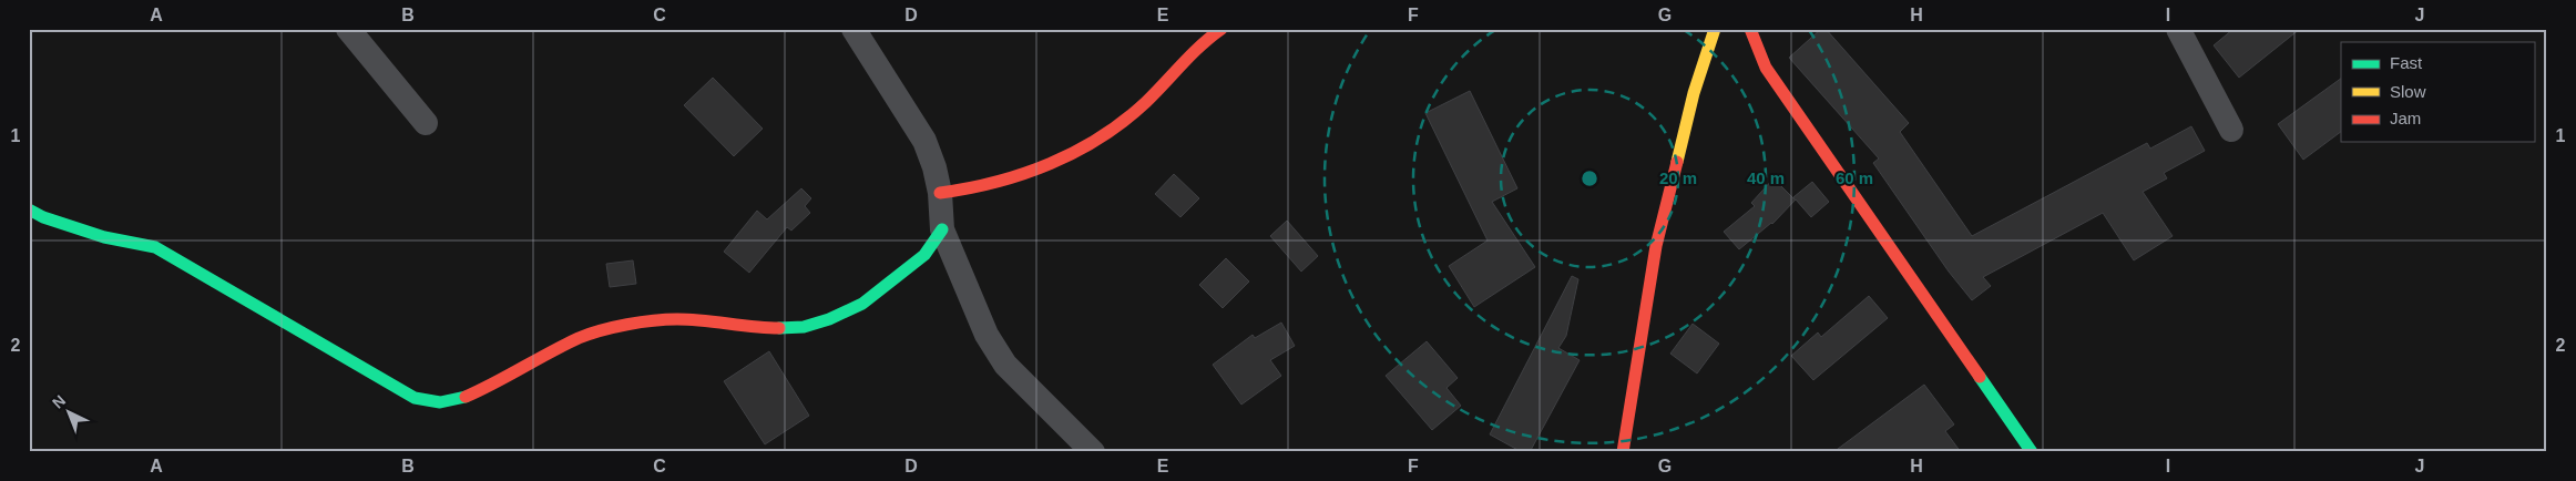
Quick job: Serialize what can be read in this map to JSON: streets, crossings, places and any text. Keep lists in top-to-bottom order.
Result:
{
  "legend": ["Fast", "Slow", "Jam"],
  "north": "top left",
  "grid": {
    "columns": [
      "A",
      "B",
      "C",
      "D",
      "E",
      "F",
      "G",
      "H",
      "I",
      "J"
    ],
    "rows": ["1", "2"]
  },
  "rings": ["20 m", "40 m", "60 m"]
}
